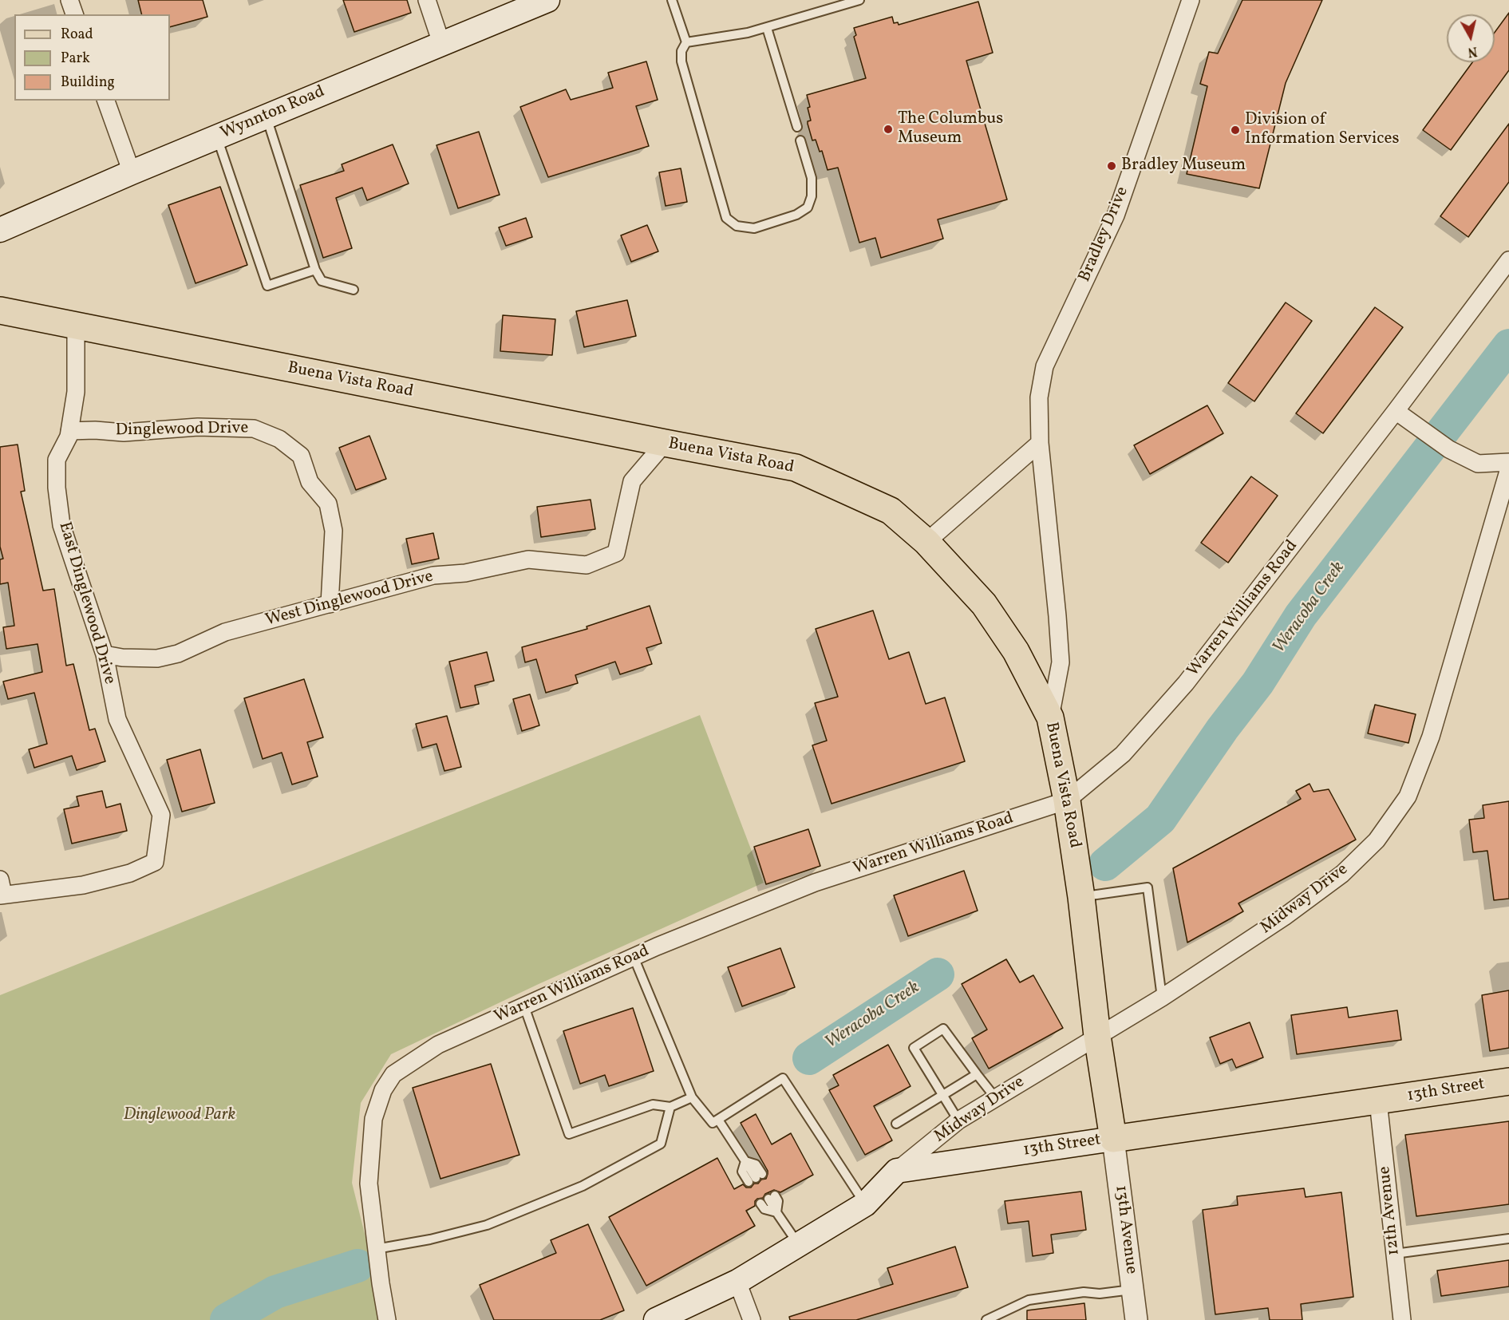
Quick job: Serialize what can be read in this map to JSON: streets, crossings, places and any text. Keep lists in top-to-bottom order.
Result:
{
  "streets": {
    "main road": ["Wynnton Road", "Buena Vista Road", "13th Street"],
    "street": [
      "Bradley Drive",
      "Dinglewood Drive",
      "West Dinglewood Drive",
      "East Dinglewood Drive",
      "Warren Williams Road",
      "Midway Drive",
      "12th Avenue",
      "13th Avenue"
    ]
  },
  "crossings": [
    ["Bradley Drive", "Buena Vista Road"],
    ["Buena Vista Road", "West Dinglewood Drive"],
    ["Buena Vista Road", "East Dinglewood Drive"],
    ["Buena Vista Road", "Warren Williams Road"],
    ["Buena Vista Road", "Midway Drive"],
    ["Buena Vista Road", "13th Street"],
    ["Buena Vista Road", "13th Avenue"],
    ["Dinglewood Drive", "West Dinglewood Drive"],
    ["Dinglewood Drive", "East Dinglewood Drive"],
    ["West Dinglewood Drive", "East Dinglewood Drive"],
    ["Midway Drive", "13th Street"],
    ["13th Street", "12th Avenue"],
    ["13th Street", "13th Avenue"]
  ],
  "water": ["Weracoba Creek"],
  "parks": ["Dinglewood Park"],
  "places": ["The Columbus Museum", "Division of Information Services", "Bradley Museum"],
  "legend": ["Road", "Park", "Building"],
  "north": "bottom"
}
